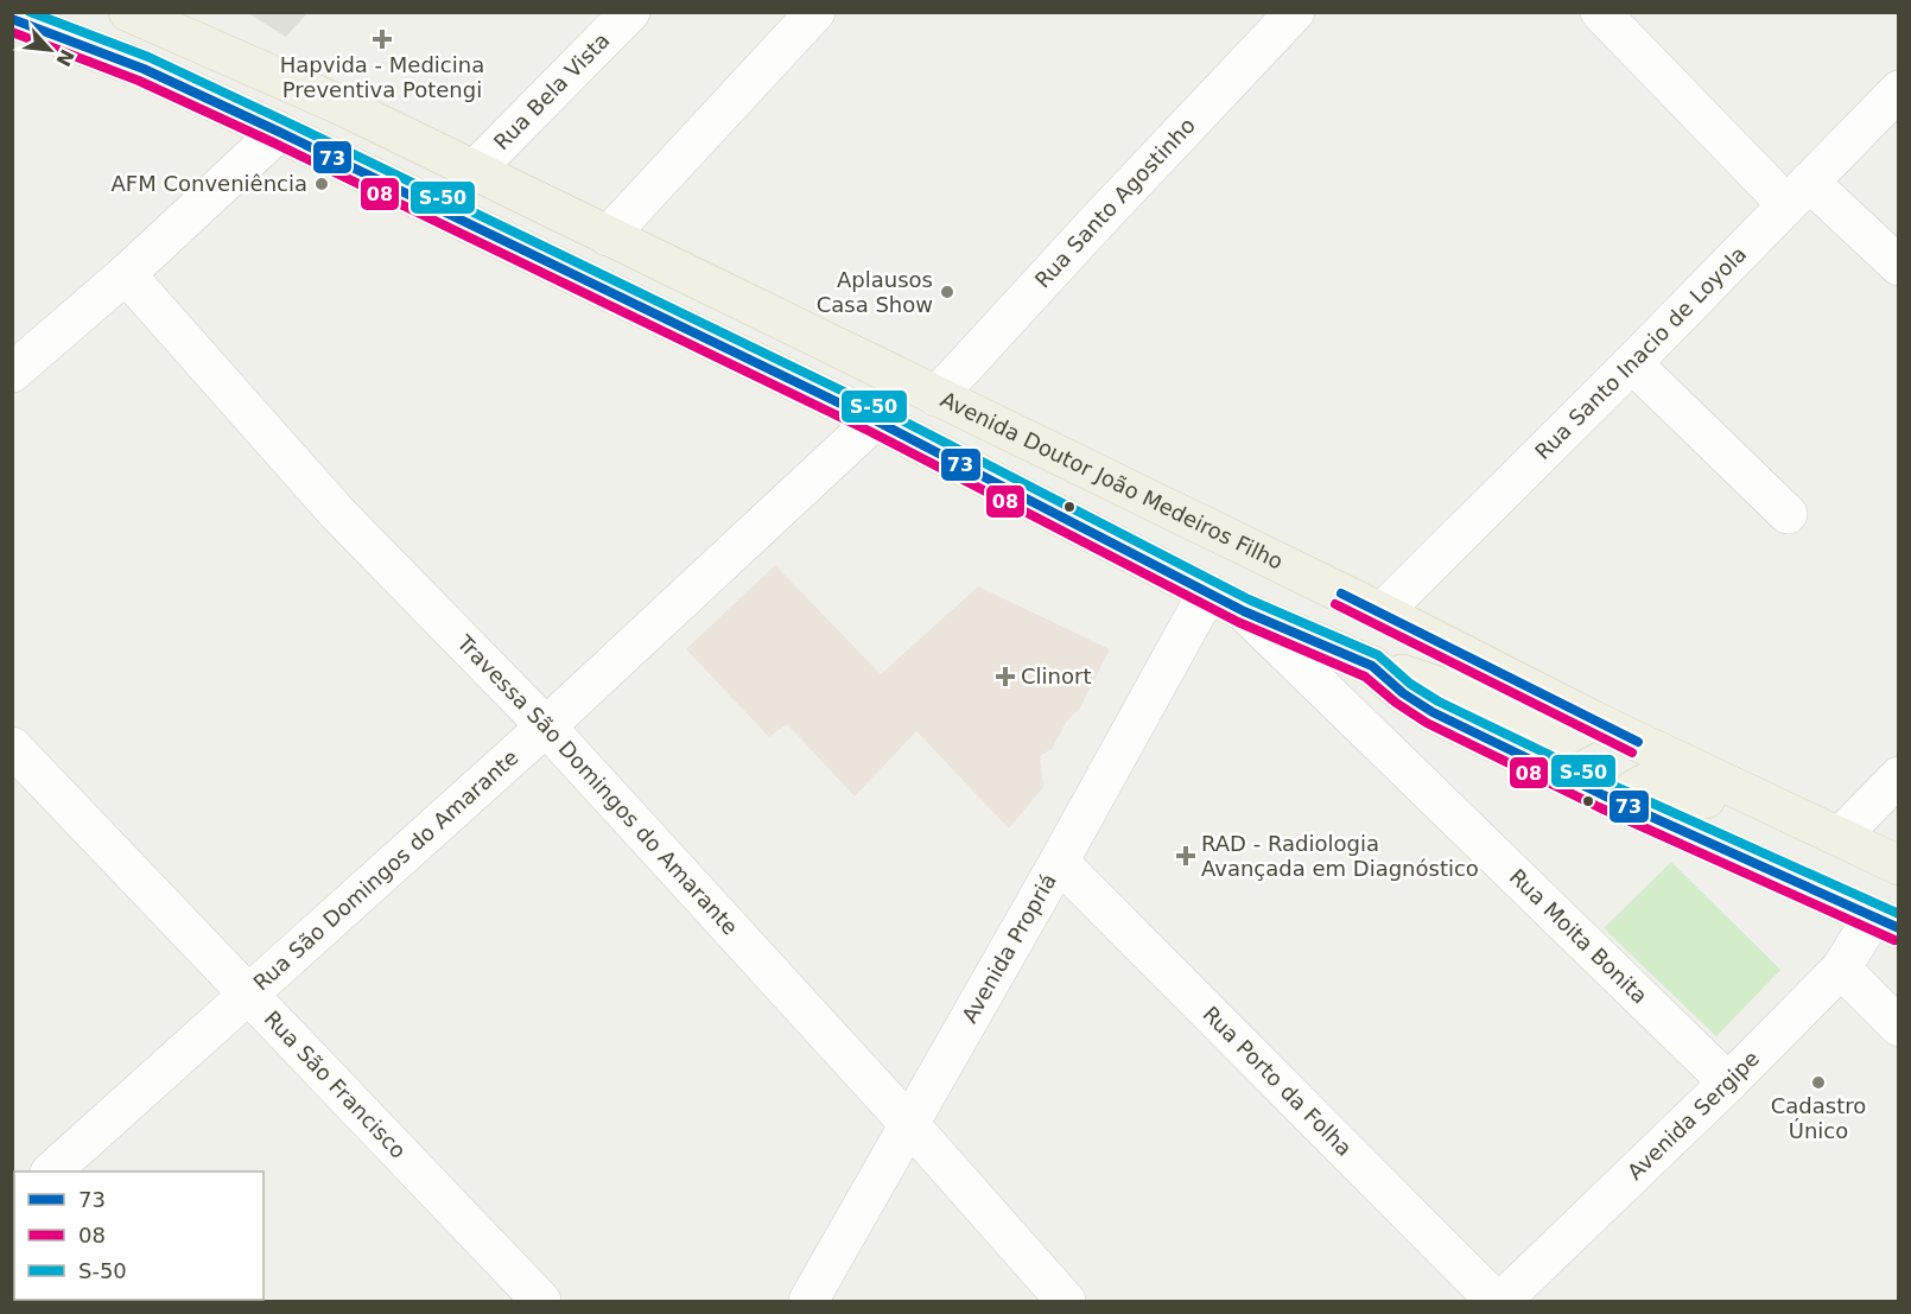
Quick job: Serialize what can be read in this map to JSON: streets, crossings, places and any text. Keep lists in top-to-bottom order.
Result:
{
  "streets": {
    "main road": ["Avenida Doutor João Medeiros Filho"],
    "street": [
      "Rua Bela Vista",
      "Rua Santo Agostinho",
      "Rua Santo Inacio de Loyola",
      "Travessa São Domingos do Amarante",
      "Rua São Domingos do Amarante",
      "Rua Moita Bonita",
      "Avenida Propriá",
      "Rua Porto da Folha",
      "Rua São Francisco",
      "Avenida Sergipe"
    ]
  },
  "crossings": [
    ["Rua Bela Vista", "Avenida Doutor João Medeiros Filho"],
    ["Rua Santo Agostinho", "Avenida Doutor João Medeiros Filho"],
    ["Rua Santo Inacio de Loyola", "Avenida Doutor João Medeiros Filho"],
    ["Travessa São Domingos do Amarante", "Rua São Domingos do Amarante"],
    ["Travessa São Domingos do Amarante", "Avenida Propriá"],
    ["Rua São Domingos do Amarante", "Rua São Francisco"],
    ["Rua Moita Bonita", "Avenida Sergipe"],
    ["Avenida Propriá", "Rua Porto da Folha"],
    ["Rua Porto da Folha", "Avenida Sergipe"]
  ],
  "places": {
    "health": ["Hapvida - Medicina Preventiva Potengi", "Clinort", "RAD - Radiologia Avançada em Diagnóstico"],
    "other": ["AFM Conveniência", "Aplausos Casa Show", "Cadastro Único"]
  },
  "lines": ["transit line S-50", "transit line 73", "transit line 08"],
  "legend": ["73", "08", "S-50"],
  "north": "bottom right"
}
